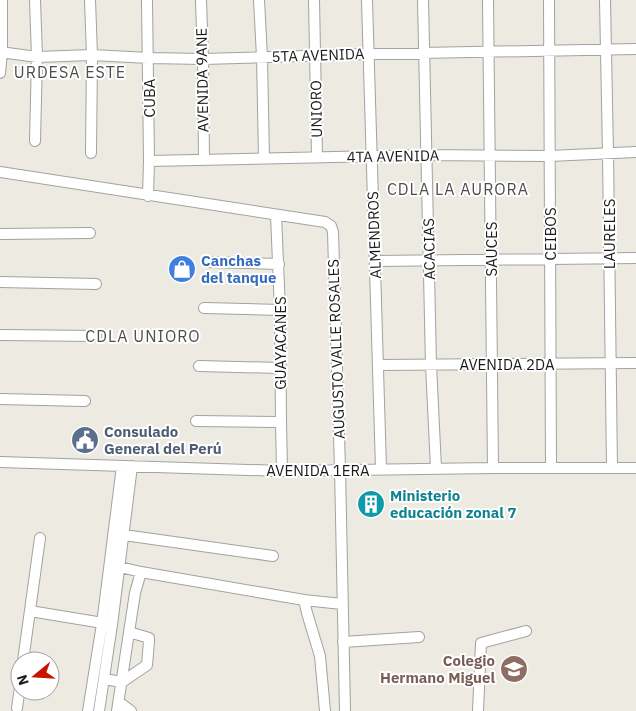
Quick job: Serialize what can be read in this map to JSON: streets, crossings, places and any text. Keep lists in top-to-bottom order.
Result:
{
  "streets": {
    "street": [
      "5TA AVENIDA",
      "AVENIDA 9ANE",
      "CUBA",
      "UNIORO",
      "4TA AVENIDA",
      "CEIBOS",
      "LAURELES",
      "ALMENDROS",
      "ACACIAS",
      "SAUCES",
      "GUAYACANES",
      "AUGUSTO VALLE ROSALES",
      "AVENIDA 2DA",
      "AVENIDA 1ERA"
    ]
  },
  "crossings": [
    ["5TA AVENIDA", "AVENIDA 9ANE"],
    ["5TA AVENIDA", "CUBA"],
    ["5TA AVENIDA", "UNIORO"],
    ["5TA AVENIDA", "CEIBOS"],
    ["5TA AVENIDA", "LAURELES"],
    ["5TA AVENIDA", "ALMENDROS"],
    ["5TA AVENIDA", "ACACIAS"],
    ["5TA AVENIDA", "SAUCES"],
    ["AVENIDA 9ANE", "4TA AVENIDA"],
    ["CUBA", "4TA AVENIDA"],
    ["UNIORO", "4TA AVENIDA"],
    ["4TA AVENIDA", "CEIBOS"],
    ["4TA AVENIDA", "LAURELES"],
    ["4TA AVENIDA", "ALMENDROS"],
    ["4TA AVENIDA", "ACACIAS"],
    ["4TA AVENIDA", "SAUCES"],
    ["CEIBOS", "AVENIDA 2DA"],
    ["CEIBOS", "AVENIDA 1ERA"],
    ["LAURELES", "AVENIDA 2DA"],
    ["LAURELES", "AVENIDA 1ERA"],
    ["ALMENDROS", "AVENIDA 2DA"],
    ["ALMENDROS", "AVENIDA 1ERA"],
    ["ACACIAS", "AVENIDA 2DA"],
    ["ACACIAS", "AVENIDA 1ERA"],
    ["SAUCES", "AVENIDA 2DA"],
    ["SAUCES", "AVENIDA 1ERA"],
    ["GUAYACANES", "AUGUSTO VALLE ROSALES"],
    ["GUAYACANES", "AVENIDA 1ERA"],
    ["AUGUSTO VALLE ROSALES", "AVENIDA 1ERA"]
  ],
  "districts": ["URDESA ESTE", "CDLA LA AURORA", "CDLA UNIORO"],
  "places": {
    "shop": ["Canchas del tanque"],
    "public building": ["Consulado General del Perú"],
    "building": ["Ministerio educación zonal 7"],
    "school or university": ["Colegio Hermano Miguel"]
  },
  "north": "left"
}
